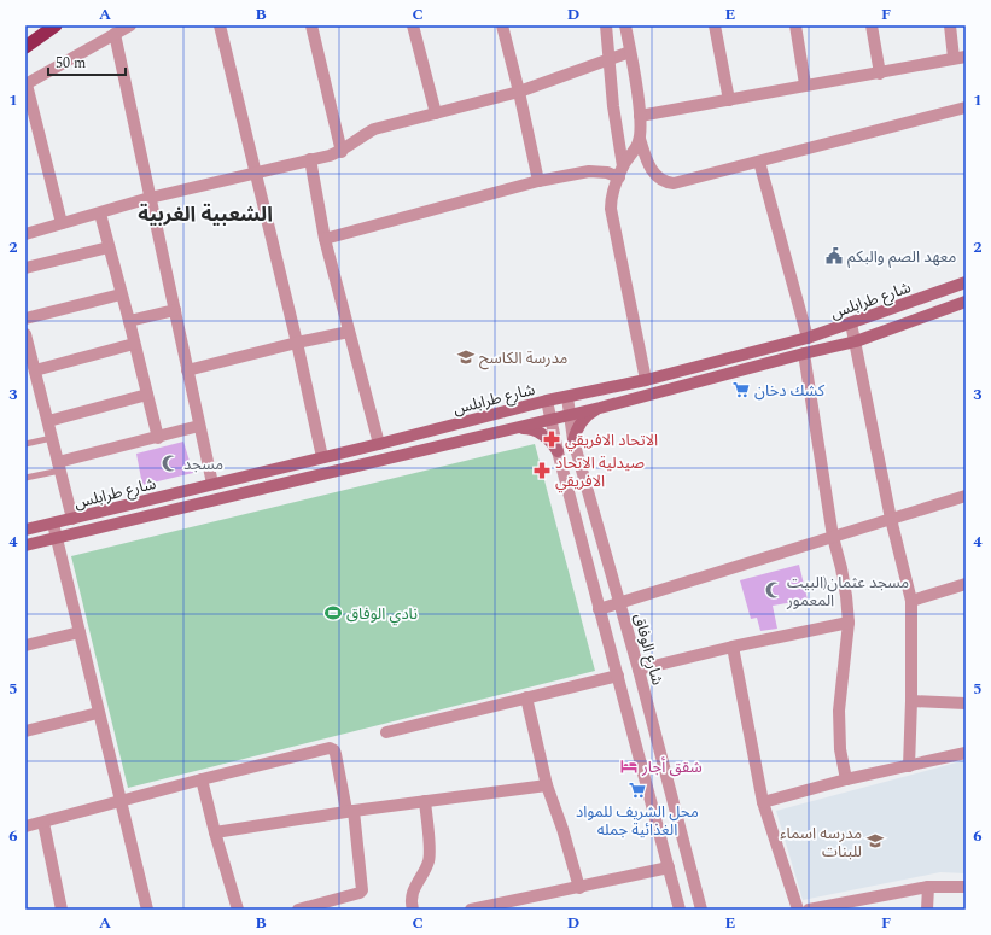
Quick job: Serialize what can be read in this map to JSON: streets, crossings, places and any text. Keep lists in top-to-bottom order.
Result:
{
  "streets": {
    "main road": ["شارع طرابلس"],
    "street": ["شارع الوفاق"]
  },
  "crossings": [
    ["شارع طرابلس", "شارع الوفاق"]
  ],
  "districts": ["الشعبية الغربية"],
  "places": {
    "public building": ["معهد الصم والبكم"],
    "school or university": ["مدرسة الكاسح", "مدرسه اسماء للبنات"],
    "supermarket": ["كشك دخان", "محل الشريف للمواد الغذائية جمله"],
    "pharmacy": ["الاتحاد الافريقي", "صيدلية الاتحاد الافريقي"],
    "mosque": ["مسجد", "مسجد عثمان(البيت المعمور"],
    "sports": ["نادي الوفاق"],
    "hotel": ["شقق أجار"]
  },
  "scale_bar": "50 m",
  "grid": {
    "columns": [
      "A",
      "B",
      "C",
      "D",
      "E",
      "F"
    ],
    "rows": [
      "1",
      "2",
      "3",
      "4",
      "5",
      "6"
    ]
  }
}
